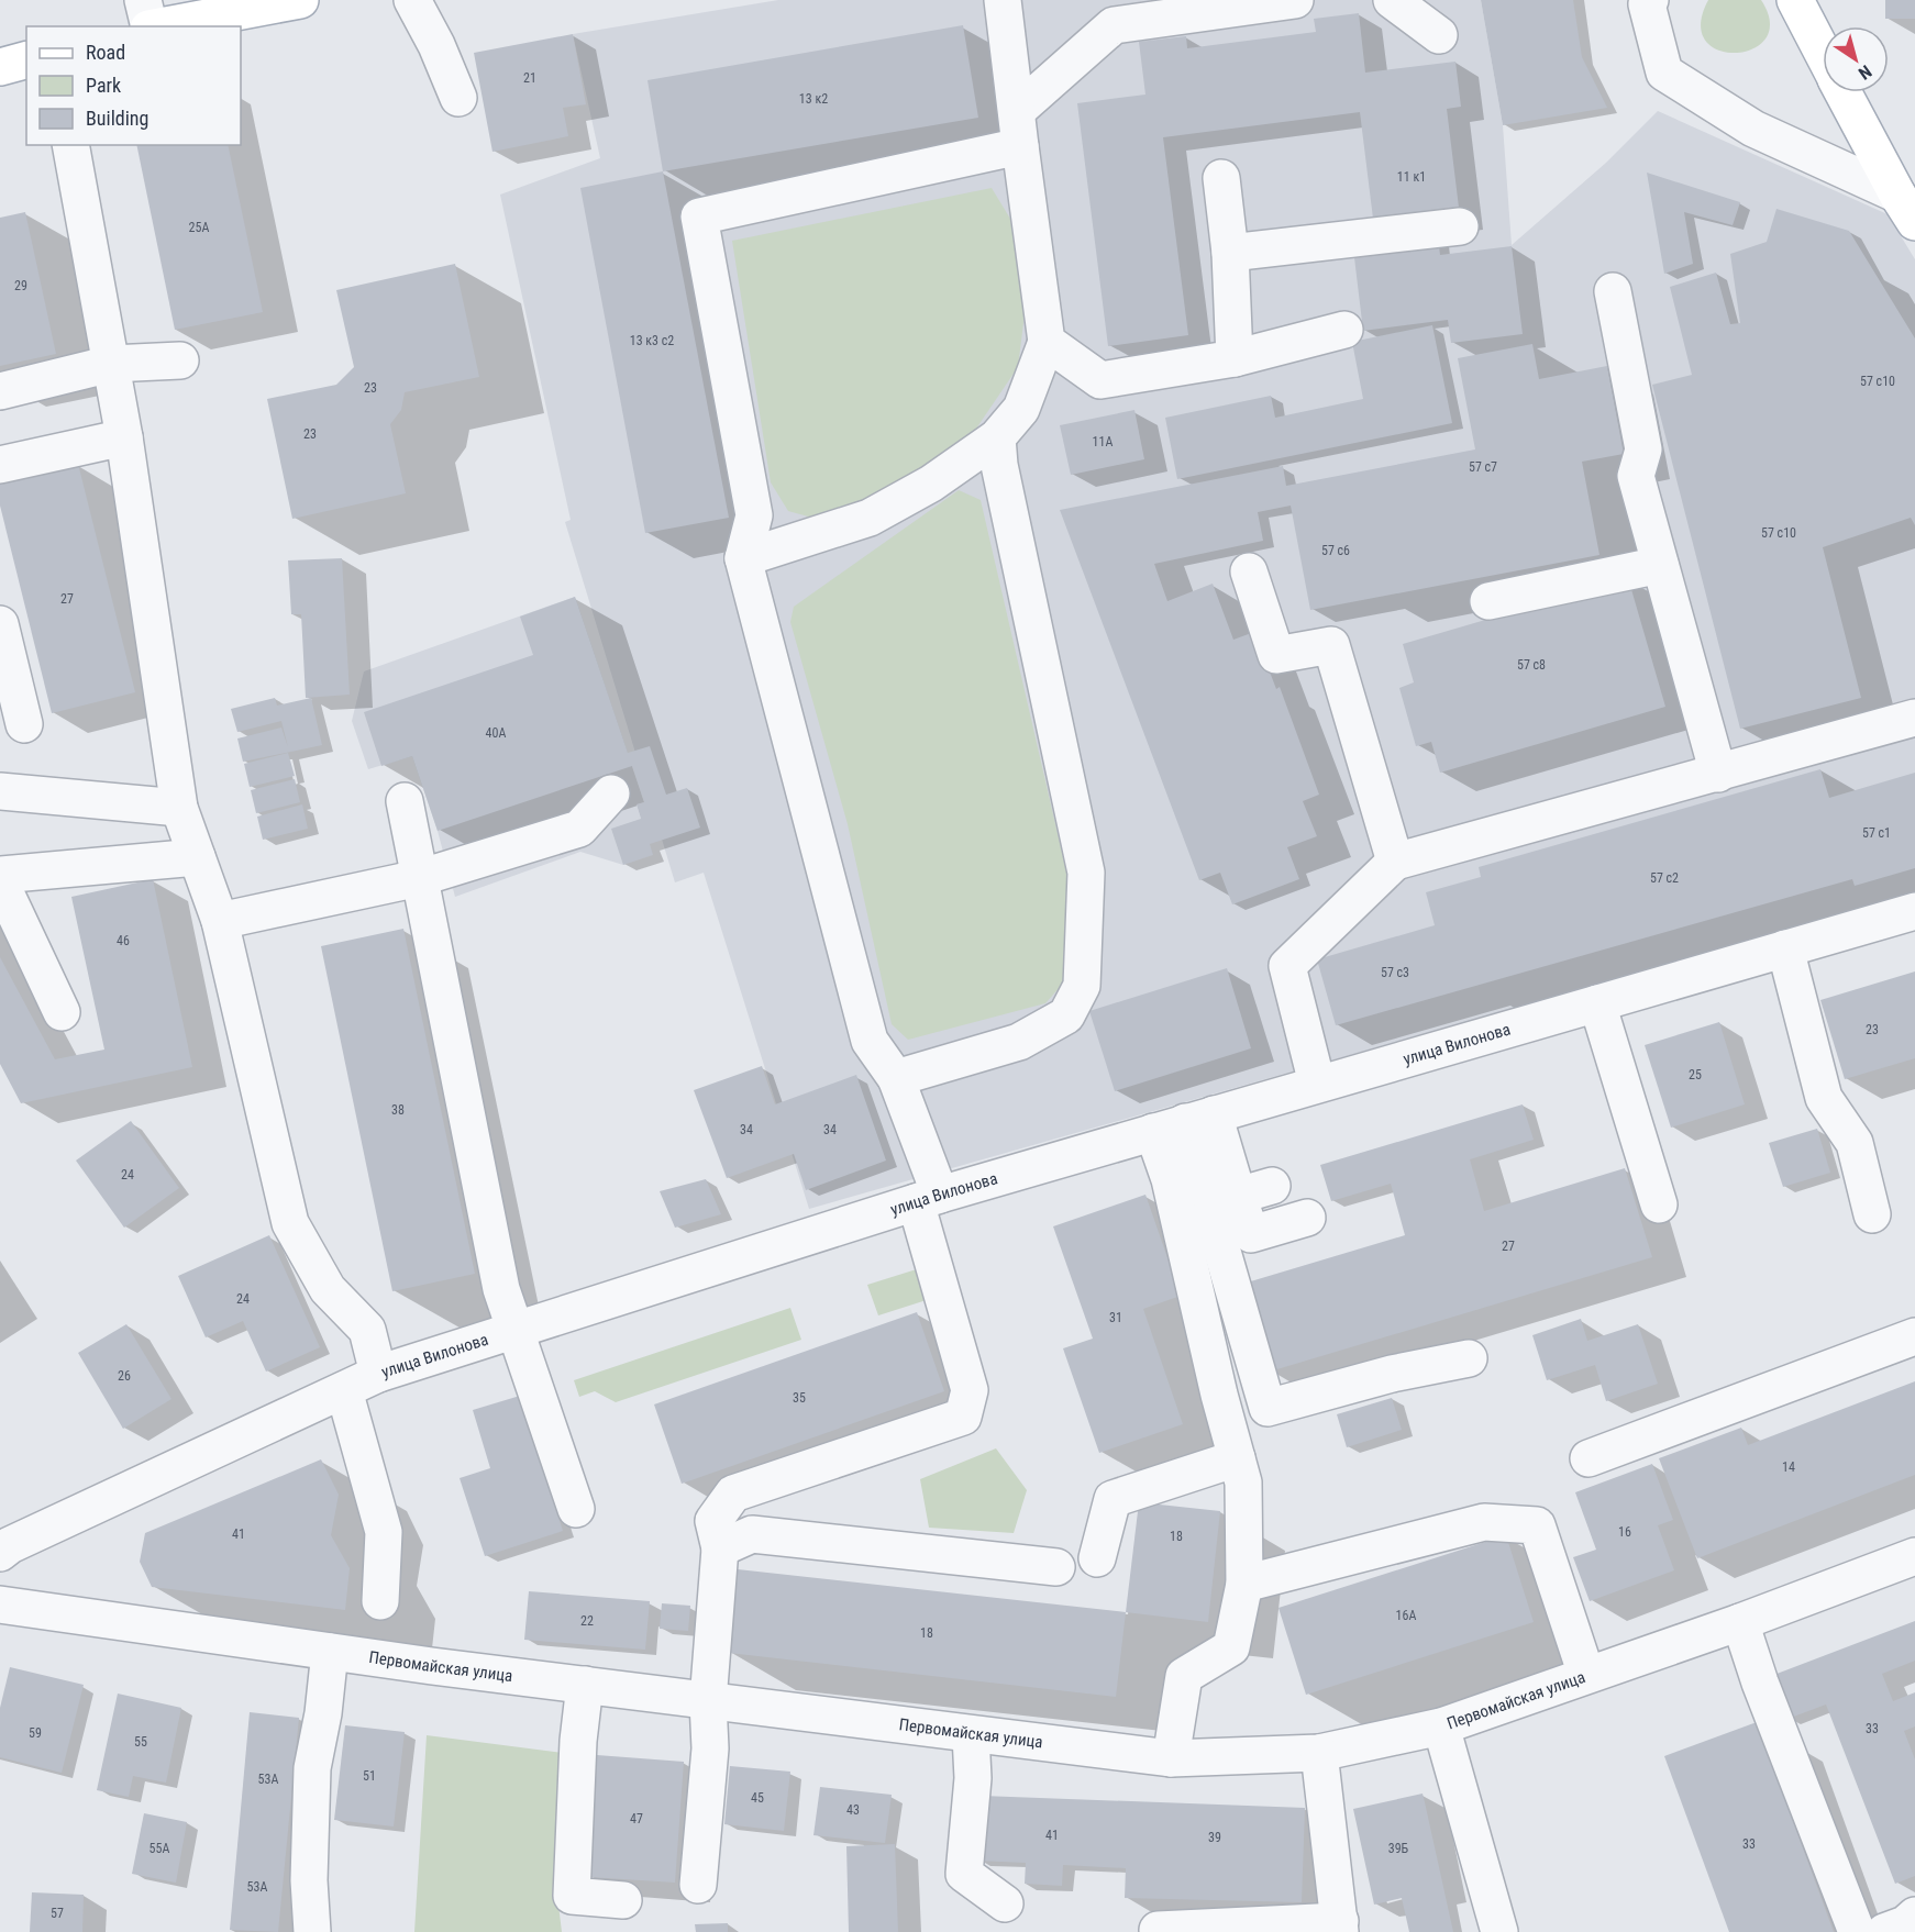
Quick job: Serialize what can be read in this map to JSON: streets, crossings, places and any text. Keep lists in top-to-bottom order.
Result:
{
  "streets": {
    "street": ["улица Вилонова", "Первомайская улица"]
  },
  "house_numbers": [
    "21",
    "13 к2",
    "11 к1",
    "25А",
    "29",
    "13 к3 с2",
    "57 с10",
    "23",
    "23",
    "11А",
    "57 с7",
    "57 с10",
    "57 с6",
    "27",
    "57 с8",
    "40А",
    "57 с1",
    "57 с2",
    "46",
    "57 с3",
    "23",
    "25",
    "38",
    "34",
    "34",
    "24",
    "27",
    "24",
    "31",
    "26",
    "35",
    "14",
    "16",
    "41",
    "18",
    "16А",
    "22",
    "18",
    "33",
    "59",
    "55",
    "51",
    "53А",
    "45",
    "43",
    "47",
    "41",
    "39",
    "33",
    "55А",
    "39Б",
    "53А",
    "57"
  ],
  "legend": ["Road", "Park", "Building"],
  "north": "bottom right"
}
